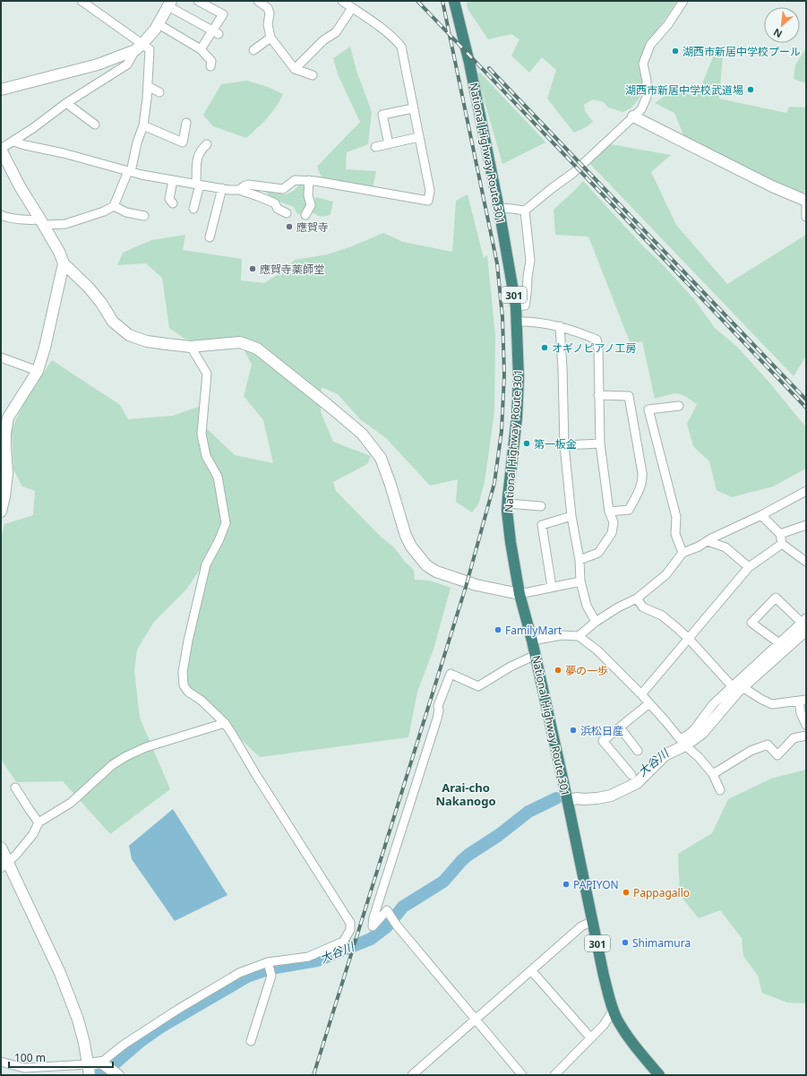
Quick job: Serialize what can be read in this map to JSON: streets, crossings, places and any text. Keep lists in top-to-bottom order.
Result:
{
  "streets": {
    "highway": ["National Highway Route 301", "301"]
  },
  "districts": ["Arai-cho Nakanogo"],
  "water": ["大谷川"],
  "places": [
    "湖西市新居中学校プール",
    "湖西市新居中学校武道場",
    "應賀寺",
    "應賀寺薬師堂",
    "オギノピアノ工房",
    "第一板金",
    "FamilyMart",
    "夢の一歩",
    "浜松日産",
    "PAPIYON",
    "Pappagallo",
    "Shimamura"
  ],
  "scale_bar": "100 m",
  "north": "bottom left"
}
